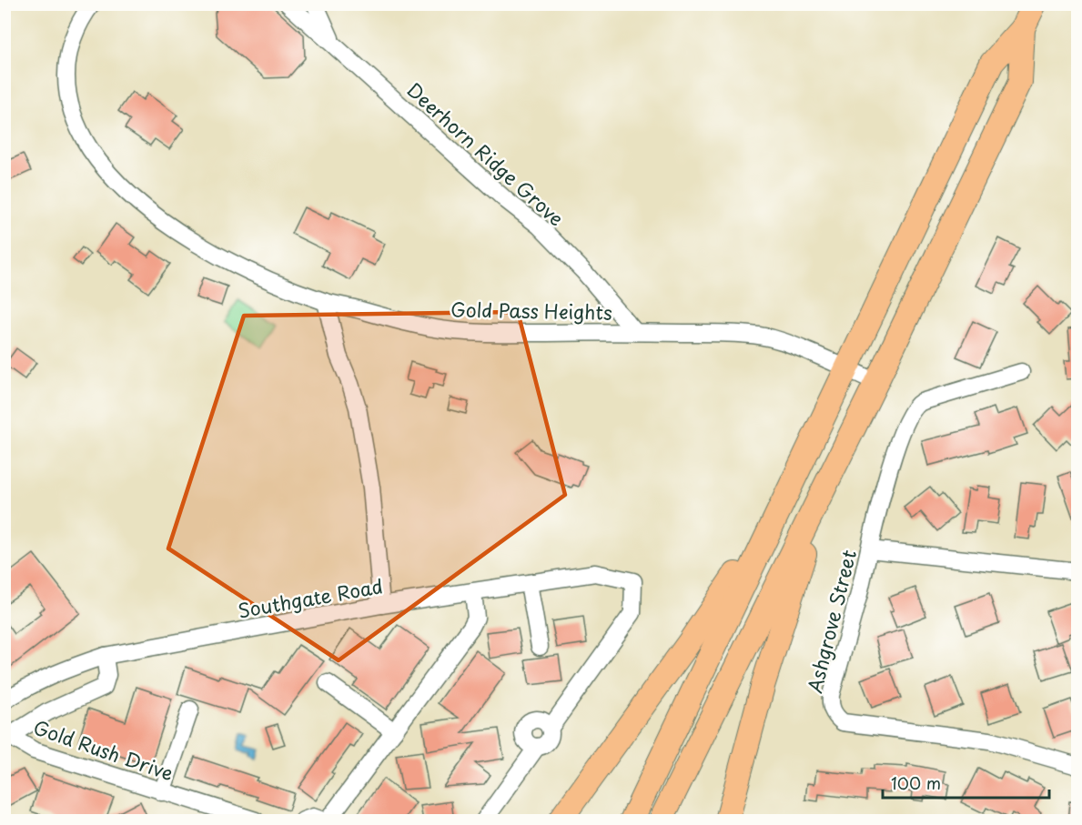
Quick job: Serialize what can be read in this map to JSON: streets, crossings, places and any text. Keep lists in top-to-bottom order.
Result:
{
  "streets": {
    "street": [
      "Deerhorn Ridge Grove",
      "Gold Pass Heights",
      "Southgate Road",
      "Ashgrove Street",
      "Gold Rush Drive"
    ]
  },
  "crossings": [
    ["Deerhorn Ridge Grove", "Gold Pass Heights"],
    ["Southgate Road", "Gold Rush Drive"]
  ],
  "scale_bar": "100 m"
}
